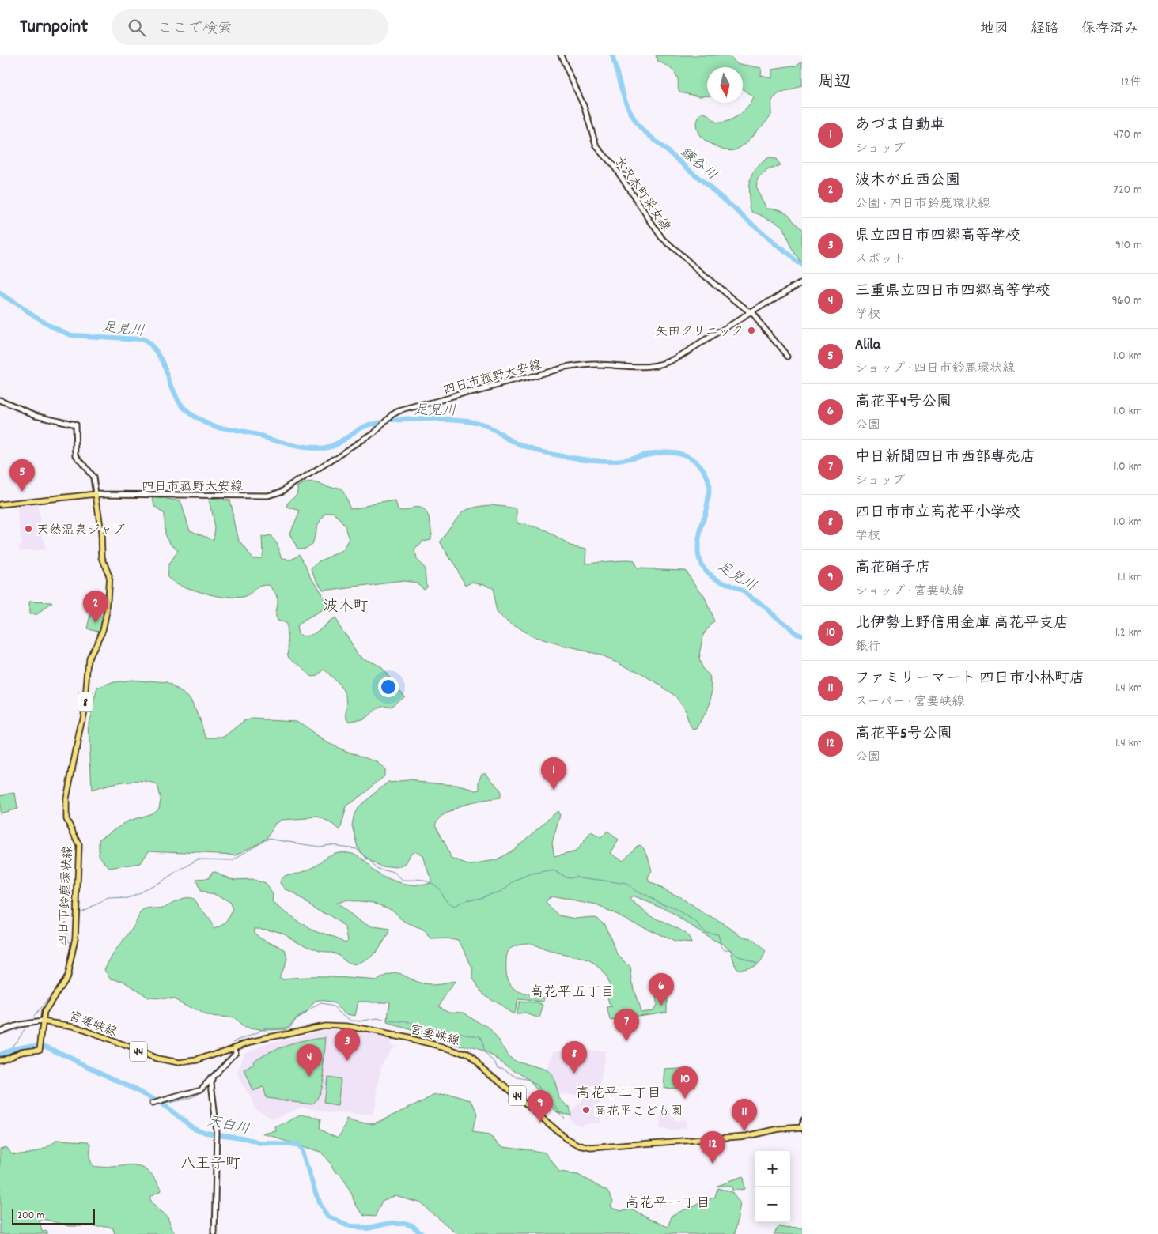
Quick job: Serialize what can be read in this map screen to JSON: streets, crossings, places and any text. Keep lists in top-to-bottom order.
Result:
{
  "streets": {
    "main road": [
      "水沢本町采女線",
      "四日市菰野大安線",
      "8",
      "四日市鈴鹿環状線",
      "宮妻峡線",
      "44"
    ]
  },
  "crossings": [
    ["水沢本町采女線", "四日市菰野大安線"],
    ["四日市菰野大安線", "四日市鈴鹿環状線"],
    ["四日市鈴鹿環状線", "宮妻峡線"]
  ],
  "districts": [
    "波木町",
    "高花平五丁目",
    "高花平二丁目",
    "八王子町",
    "高花平一丁目"
  ],
  "water": ["鎌谷川", "足見川", "天白川"],
  "places": ["矢田クリニック", "天然温泉ジャブ", "高花平こども園"],
  "scale_bar": "200 m",
  "north": "bottom",
  "page": {
    "header": "Turnpoint",
    "search": "ここで検索",
    "nav": ["地図", "経路", "保存済み"],
    "heading": ["周辺", "12件"],
    "list": [
      {
        "mark": "1",
        "name": "あづま自動車",
        "note": "ショップ",
        "value": "470 m"
      },
      {
        "mark": "2",
        "name": "波木が丘西公園",
        "note": "公園 · 四日市鈴鹿環状線",
        "value": "720 m"
      },
      {
        "mark": "3",
        "name": "県立四日市四郷高等学校",
        "note": "スポット",
        "value": "910 m"
      },
      {
        "mark": "4",
        "name": "三重県立四日市四郷高等学校",
        "note": "学校",
        "value": "960 m"
      },
      {
        "mark": "5",
        "name": "Alila",
        "note": "ショップ · 四日市鈴鹿環状線",
        "value": "1.0 km"
      },
      {
        "mark": "6",
        "name": "高花平4号公園",
        "note": "公園",
        "value": "1.0 km"
      },
      {
        "mark": "7",
        "name": "中日新聞四日市西部専売店",
        "note": "ショップ",
        "value": "1.0 km"
      },
      {
        "mark": "8",
        "name": "四日市市立高花平小学校",
        "note": "学校",
        "value": "1.0 km"
      },
      {
        "mark": "9",
        "name": "高花硝子店",
        "note": "ショップ · 宮妻峡線",
        "value": "1.1 km"
      },
      {
        "mark": "10",
        "name": "北伊勢上野信用金庫 高花平支店",
        "note": "銀行",
        "value": "1.2 km"
      },
      {
        "mark": "11",
        "name": "ファミリーマート 四日市小林町店",
        "note": "スーパー · 宮妻峡線",
        "value": "1.4 km"
      },
      {
        "mark": "12",
        "name": "高花平5号公園",
        "note": "公園",
        "value": "1.4 km"
      }
    ],
    "pins": [
      "5",
      "2",
      "1",
      "6",
      "7",
      "3",
      "8",
      "4",
      "10",
      "9",
      "11",
      "12"
    ],
    "map_buttons": ["+", "−"],
    "scale": "200 m"
  }
}
